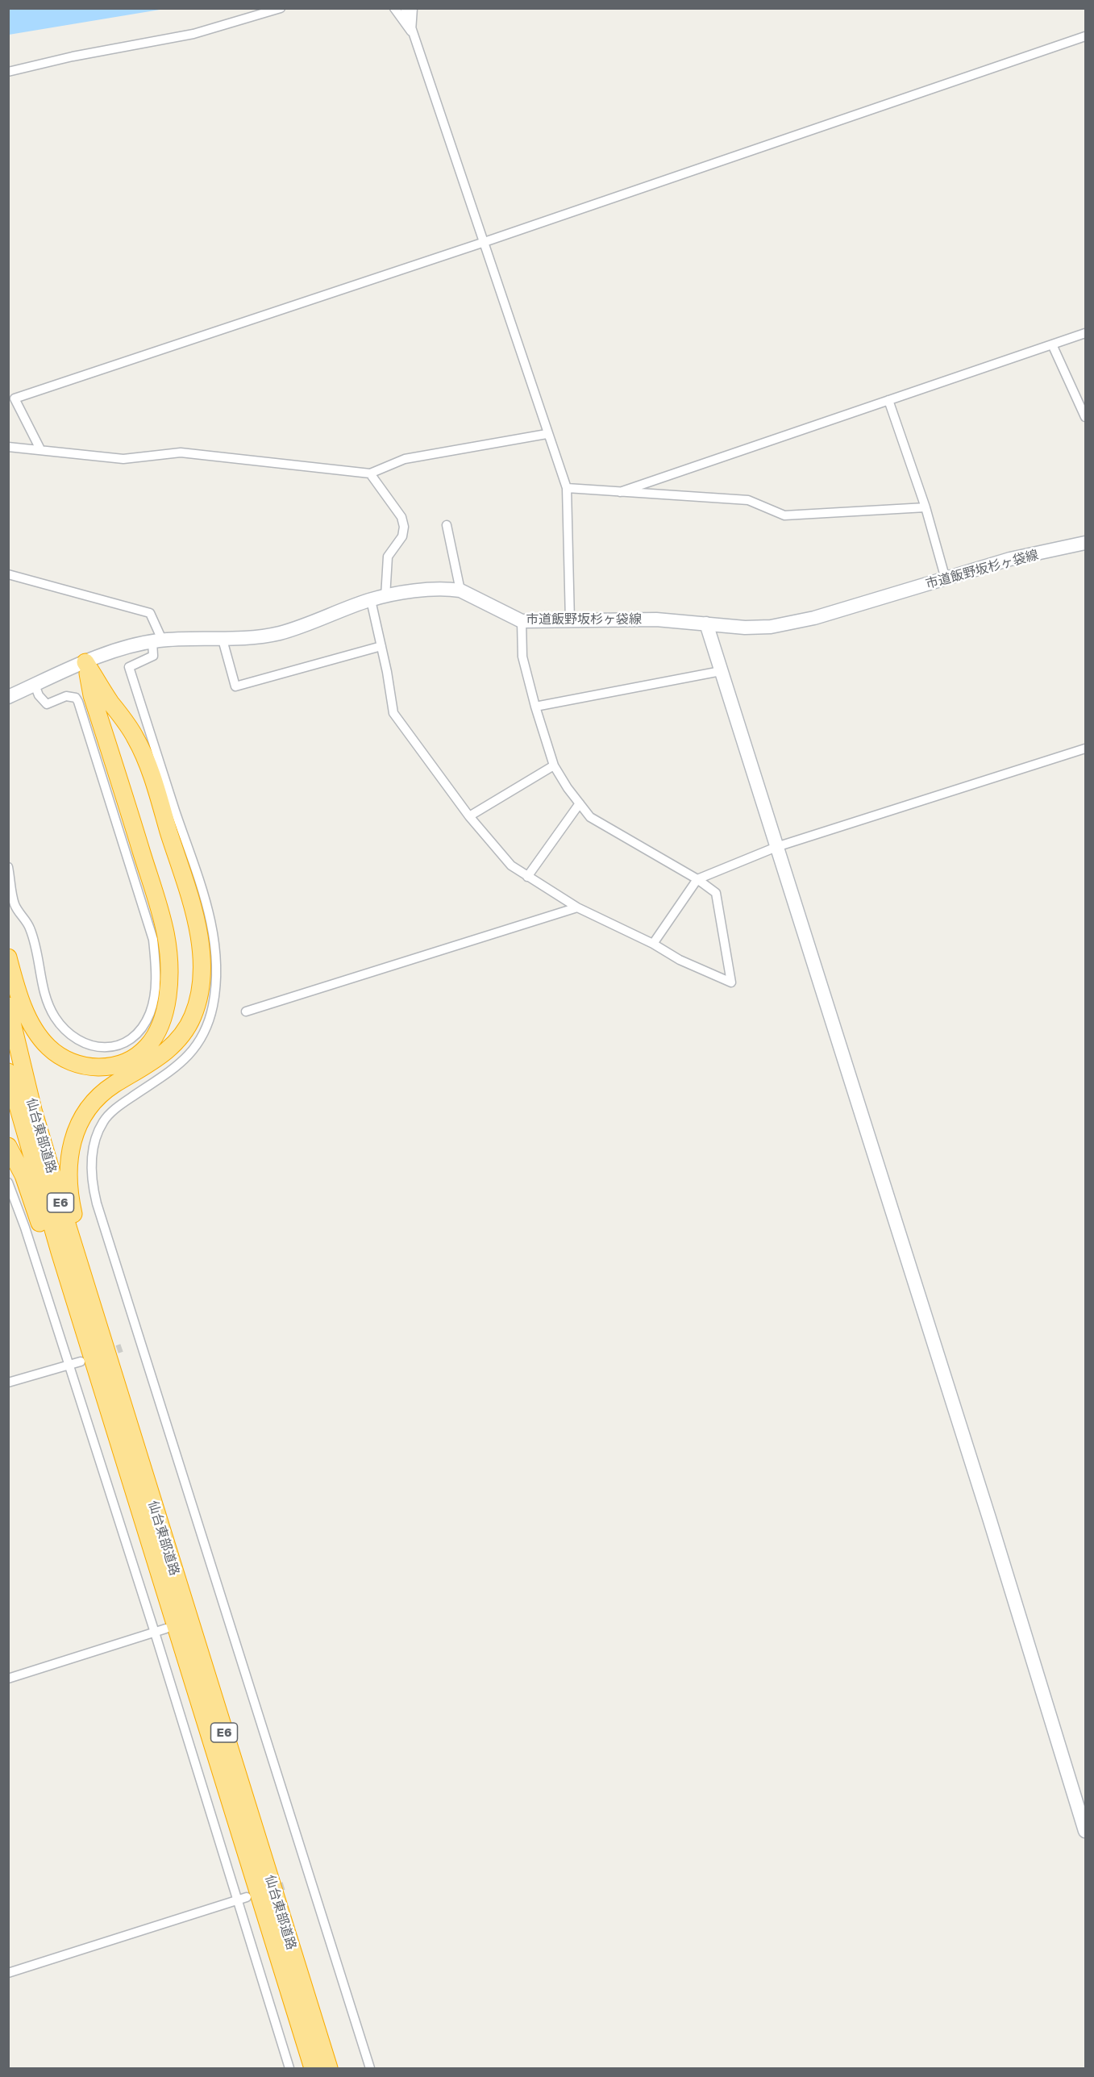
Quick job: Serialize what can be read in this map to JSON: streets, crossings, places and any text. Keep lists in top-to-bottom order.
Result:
{
  "streets": {
    "highway": ["仙台東部道路", "E6"],
    "street": ["市道飯野坂杉ヶ袋線"]
  }
}
